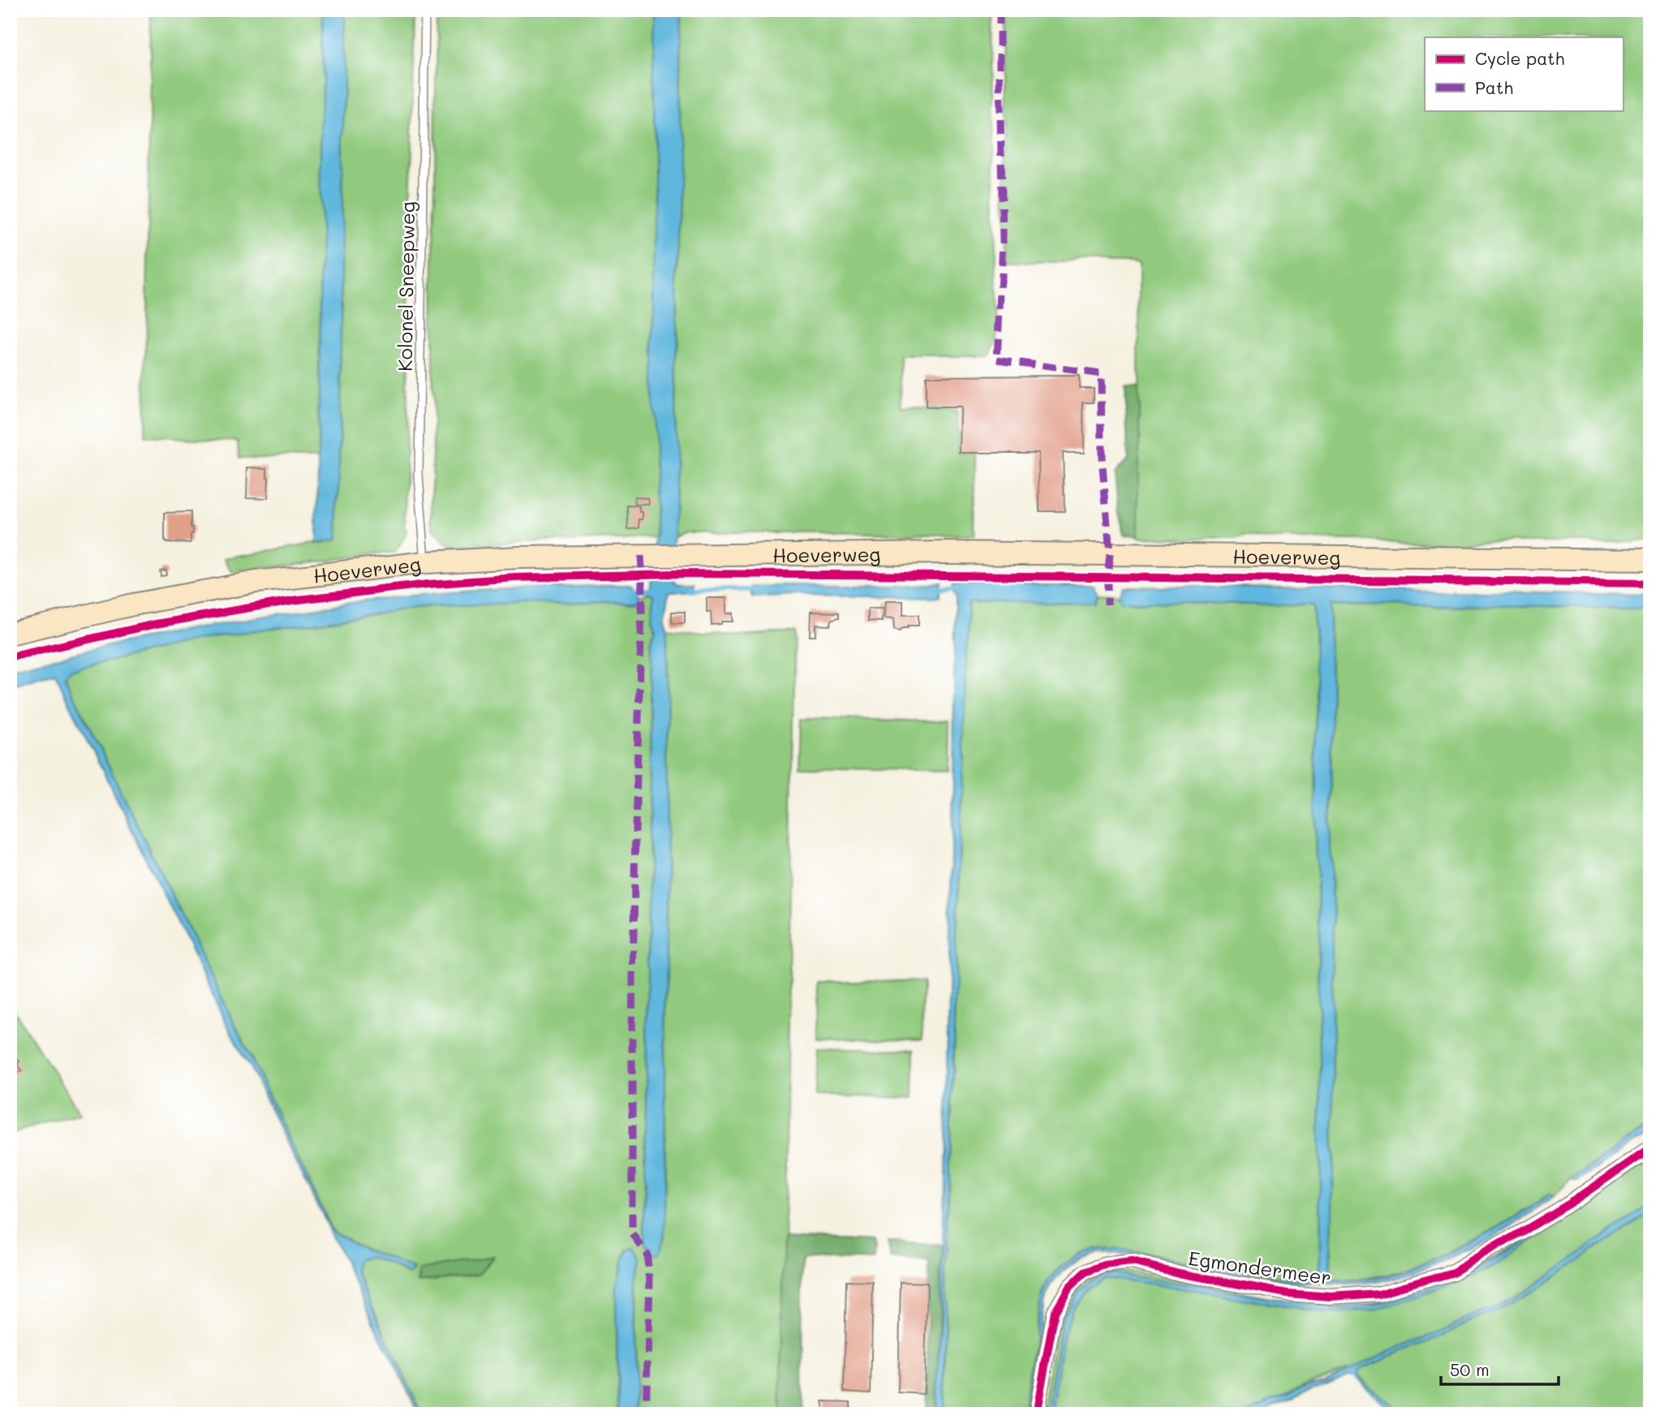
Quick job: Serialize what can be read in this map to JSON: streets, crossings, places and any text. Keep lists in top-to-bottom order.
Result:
{
  "streets": {
    "main road": ["Hoeverweg"],
    "street": ["Egmondermeer"],
    "lane": ["Kolonel Sneepweg"]
  },
  "crossings": [
    ["Kolonel Sneepweg", "Hoeverweg"]
  ],
  "legend": ["Cycle path", "Path"],
  "scale_bar": "50 m"
}
